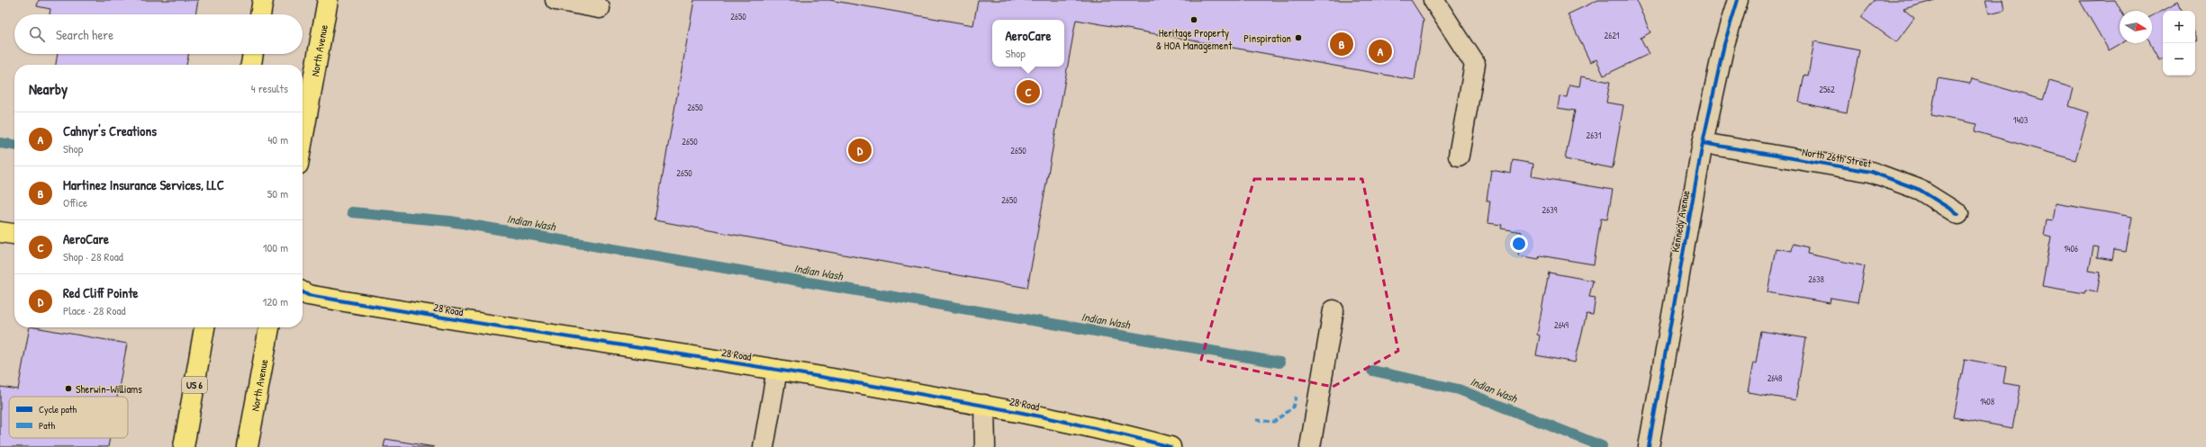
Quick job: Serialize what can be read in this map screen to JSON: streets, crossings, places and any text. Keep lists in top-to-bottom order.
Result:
{
  "streets": {
    "main road": ["North Avenue", "28 Road", "US 6"],
    "street": ["North 26th Street", "Kennedy Avenue"]
  },
  "crossings": [
    ["North 26th Street", "Kennedy Avenue"]
  ],
  "water": ["Indian Wash"],
  "places": ["Heritage Property & HOA Management", "Pinspiration", "Sherwin-Williams"],
  "house_numbers": [
    "2650",
    "2621",
    "2562",
    "2650",
    "1403",
    "2631",
    "2650",
    "2650",
    "2650",
    "2650",
    "2639",
    "1406",
    "2638",
    "2649",
    "2648",
    "1408"
  ],
  "legend": ["Cycle path", "Path"],
  "north": "right",
  "page": {
    "map_buttons": ["+", "−"],
    "search": "Search here",
    "popup": ["AeroCare", "Shop"],
    "pins": [
      "B",
      "A",
      "C",
      "D"
    ],
    "heading": ["Nearby", "4 results"],
    "list": [
      {
        "mark": "A",
        "name": "Cahnyr's Creations",
        "note": "Shop",
        "value": "40 m"
      },
      {
        "mark": "B",
        "name": "Martinez Insurance Services, LLC",
        "note": "Office",
        "value": "50 m"
      },
      {
        "mark": "C",
        "name": "AeroCare",
        "note": "Shop · 28 Road",
        "value": "100 m"
      },
      {
        "mark": "D",
        "name": "Red Cliff Pointe",
        "note": "Place · 28 Road",
        "value": "120 m"
      }
    ]
  }
}
